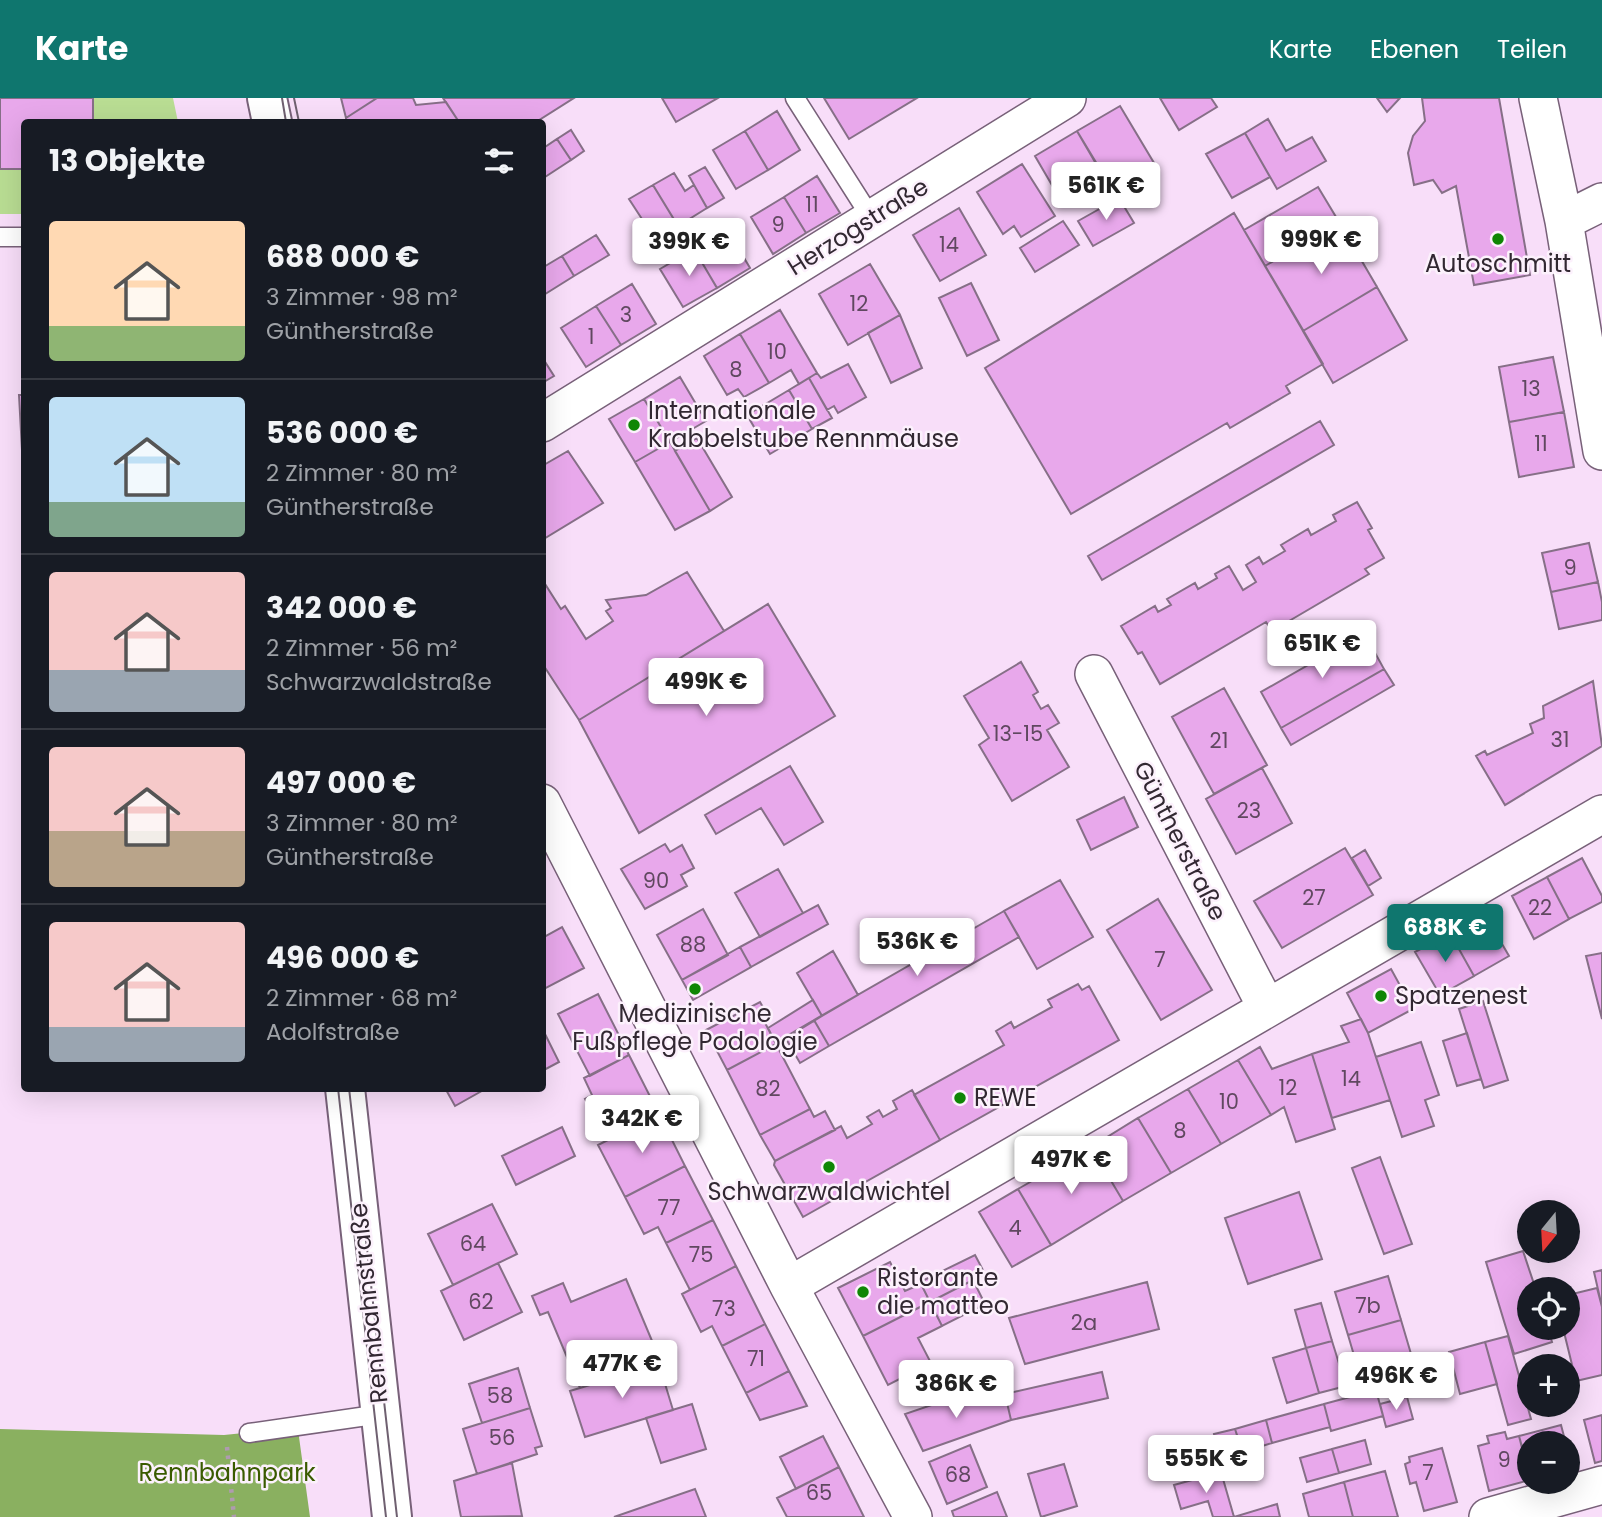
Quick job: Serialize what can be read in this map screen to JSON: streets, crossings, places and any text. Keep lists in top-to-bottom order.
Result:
{
  "streets": {
    "main road": ["Rennbahnstraße"],
    "street": ["Herzogstraße", "Güntherstraße"]
  },
  "parks": ["Rennbahnpark"],
  "places": [
    "Autoschmitt",
    "Internationale Krabbelstube Rennmäuse",
    "Medizinische Fußpflege Podologie",
    "Spatzenest",
    "REWE",
    "Schwarzwaldwichtel",
    "Ristorante die matteo"
  ],
  "house_numbers": [
    "11",
    "9",
    "14",
    "12",
    "3",
    "1",
    "10",
    "8",
    "13",
    "11",
    "9",
    "13-15",
    "31",
    "21",
    "23",
    "90",
    "27",
    "22",
    "88",
    "7",
    "14",
    "12",
    "82",
    "10",
    "8",
    "77",
    "4",
    "64",
    "75",
    "62",
    "7b",
    "73",
    "2a",
    "71",
    "58",
    "56",
    "9",
    "7",
    "68",
    "65"
  ],
  "north": "bottom",
  "page": {
    "header": "Karte",
    "nav": ["Karte", "Ebenen", "Teilen"],
    "heading": "13 Objekte",
    "price": [
      "561K €",
      "999K €",
      "399K €",
      "651K €",
      "499K €",
      "688K €",
      "536K €",
      "342K €",
      "497K €",
      "477K €",
      "496K €",
      "386K €",
      "555K €"
    ],
    "list": [
      {
        "name": "688 000 €",
        "note": "3 Zimmer · 98 m² · Güntherstraße"
      },
      {
        "name": "536 000 €",
        "note": "2 Zimmer · 80 m² · Güntherstraße"
      },
      {
        "name": "342 000 €",
        "note": "2 Zimmer · 56 m² · Schwarzwaldstraße"
      },
      {
        "name": "497 000 €",
        "note": "3 Zimmer · 80 m² · Güntherstraße"
      },
      {
        "name": "496 000 €",
        "note": "2 Zimmer · 68 m² · Adolfstraße"
      }
    ],
    "map_buttons": ["+", "−"]
  }
}
